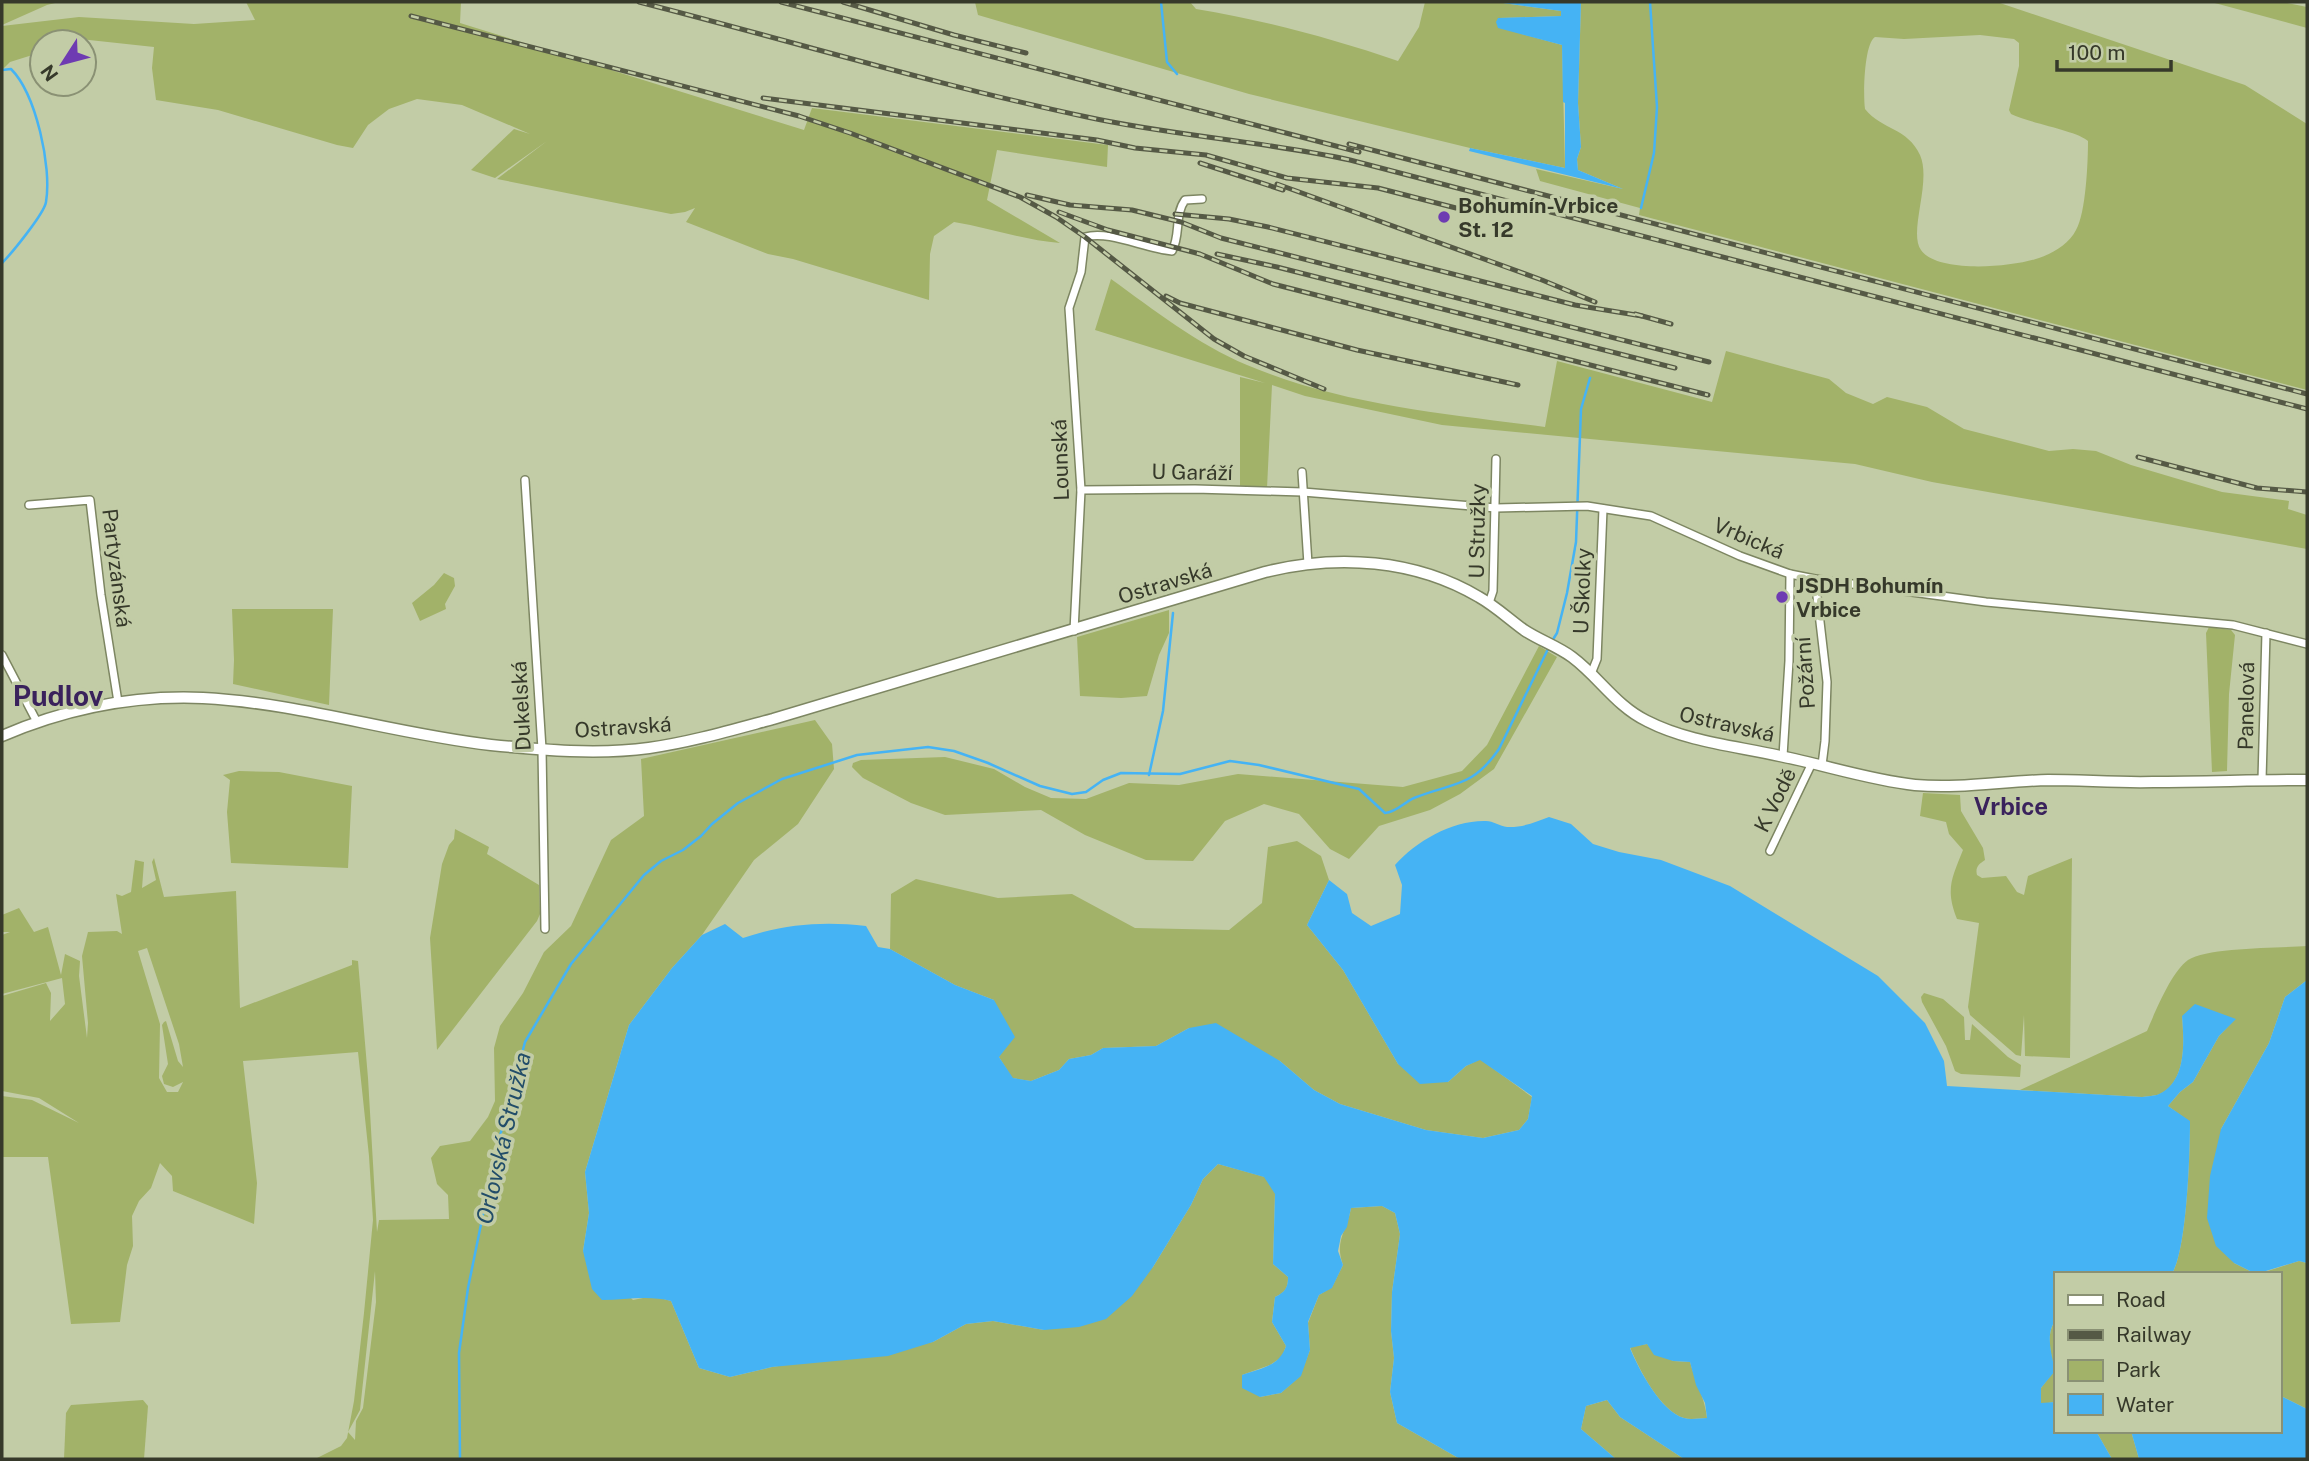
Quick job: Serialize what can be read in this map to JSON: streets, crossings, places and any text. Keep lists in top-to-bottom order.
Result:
{
  "streets": {
    "main road": ["Ostravská"],
    "street": [
      "Lounská",
      "U Garáží",
      "U Stružky",
      "Vrbická",
      "Partyzánská",
      "U Školky",
      "Požární",
      "Dukelská",
      "Panelová",
      "K Vodě"
    ]
  },
  "crossings": [
    ["Lounská", "U Garáží"],
    ["Lounská", "Ostravská"],
    ["U Garáží", "Vrbická"],
    ["U Stružky", "Vrbická"],
    ["U Stružky", "Ostravská"],
    ["Vrbická", "U Školky"],
    ["Vrbická", "Požární"],
    ["Vrbická", "Panelová"],
    ["Partyzánská", "Ostravská"],
    ["Ostravská", "U Školky"],
    ["Ostravská", "Požární"],
    ["Ostravská", "Dukelská"],
    ["Ostravská", "Panelová"],
    ["Ostravská", "K Vodě"],
    ["Požární", "K Vodě"]
  ],
  "districts": ["Pudlov", "Vrbice"],
  "water": ["Orlovská Stružka"],
  "places": ["Bohumín-Vrbice St. 12", "JSDH Bohumín Vrbice"],
  "legend": [
    "Road",
    "Railway",
    "Park",
    "Water"
  ],
  "scale_bar": "100 m",
  "north": "bottom left"
}
